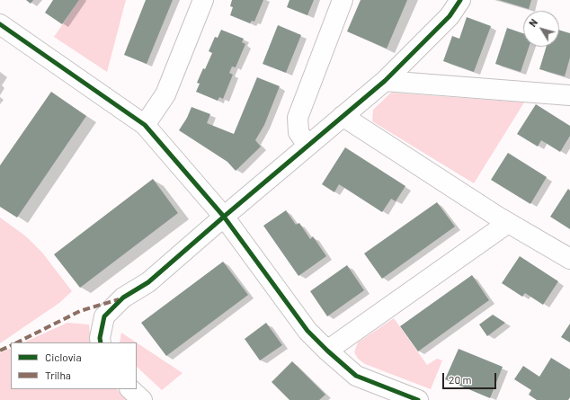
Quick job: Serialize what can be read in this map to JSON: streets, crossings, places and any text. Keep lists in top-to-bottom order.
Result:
{
  "legend": ["Ciclovia", "Trilha"],
  "scale_bar": "20 m",
  "north": "top left"
}
